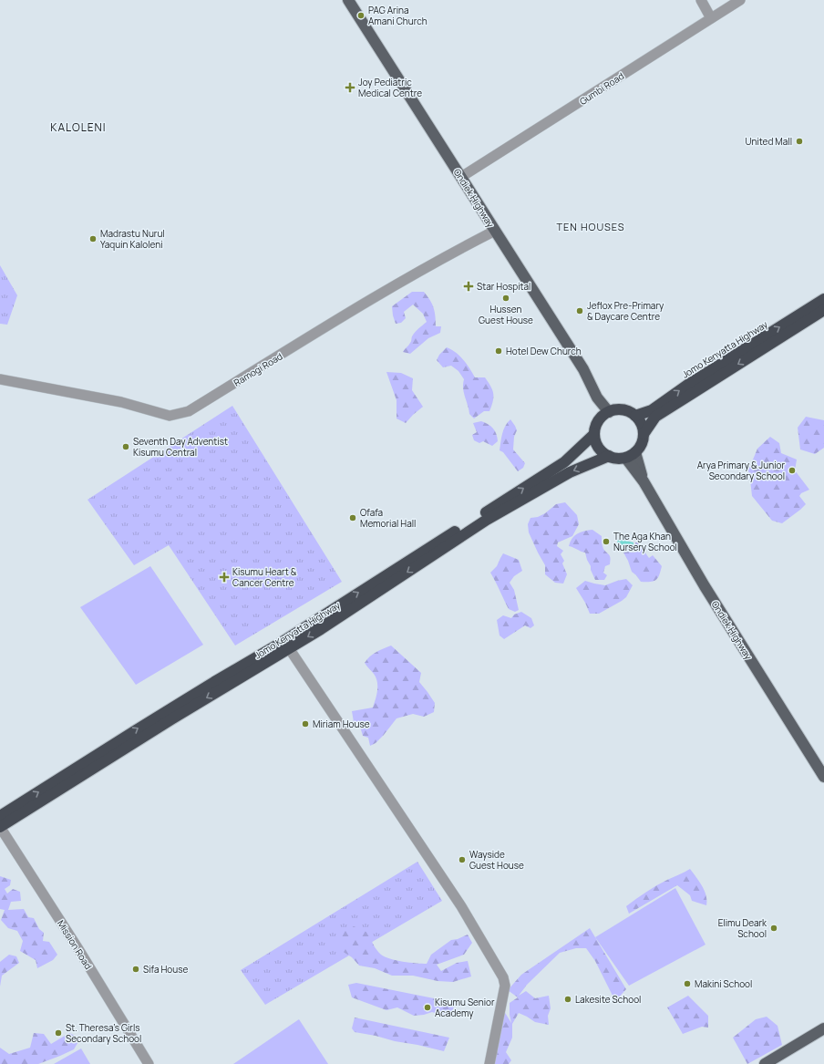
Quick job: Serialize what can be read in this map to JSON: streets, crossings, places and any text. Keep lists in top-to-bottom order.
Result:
{
  "streets": {
    "highway": ["Jomo Kenyatta Highway"],
    "main road": ["Ondiek Highway"],
    "street": ["Gumbi Road", "Ramogi Road", "Mission Road"]
  },
  "crossings": [
    ["Gumbi Road", "Ondiek Highway"],
    ["Ondiek Highway", "Jomo Kenyatta Highway"],
    ["Ondiek Highway", "Ramogi Road"],
    ["Jomo Kenyatta Highway", "Mission Road"]
  ],
  "districts": ["KALOLENI", "TEN HOUSES"],
  "places": {
    "other": [
      "PAG Arina Amani Church",
      "United Mall",
      "Madrastu Nurul Yaquin Kaloleni",
      "Hussen Guest House",
      "Jeflox Pre-Primary & Daycare Centre",
      "Hotel Dew Church",
      "Seventh Day Adventist Kisumu Central",
      "Arya Primary & Junior Secondary School",
      "Ofafa Memorial Hall",
      "The Aga Khan Nursery School",
      "Miriam House",
      "Wayside Guest House",
      "Elimu Deark School",
      "Sifa House",
      "Makini School",
      "Lakesite School",
      "Kisumu Senior Academy",
      "St. Theresa's Girls Secondary School"
    ],
    "health": ["Joy Pediatric Medical Centre", "Star Hospital", "Kisumu Heart & Cancer Centre"]
  }
}
